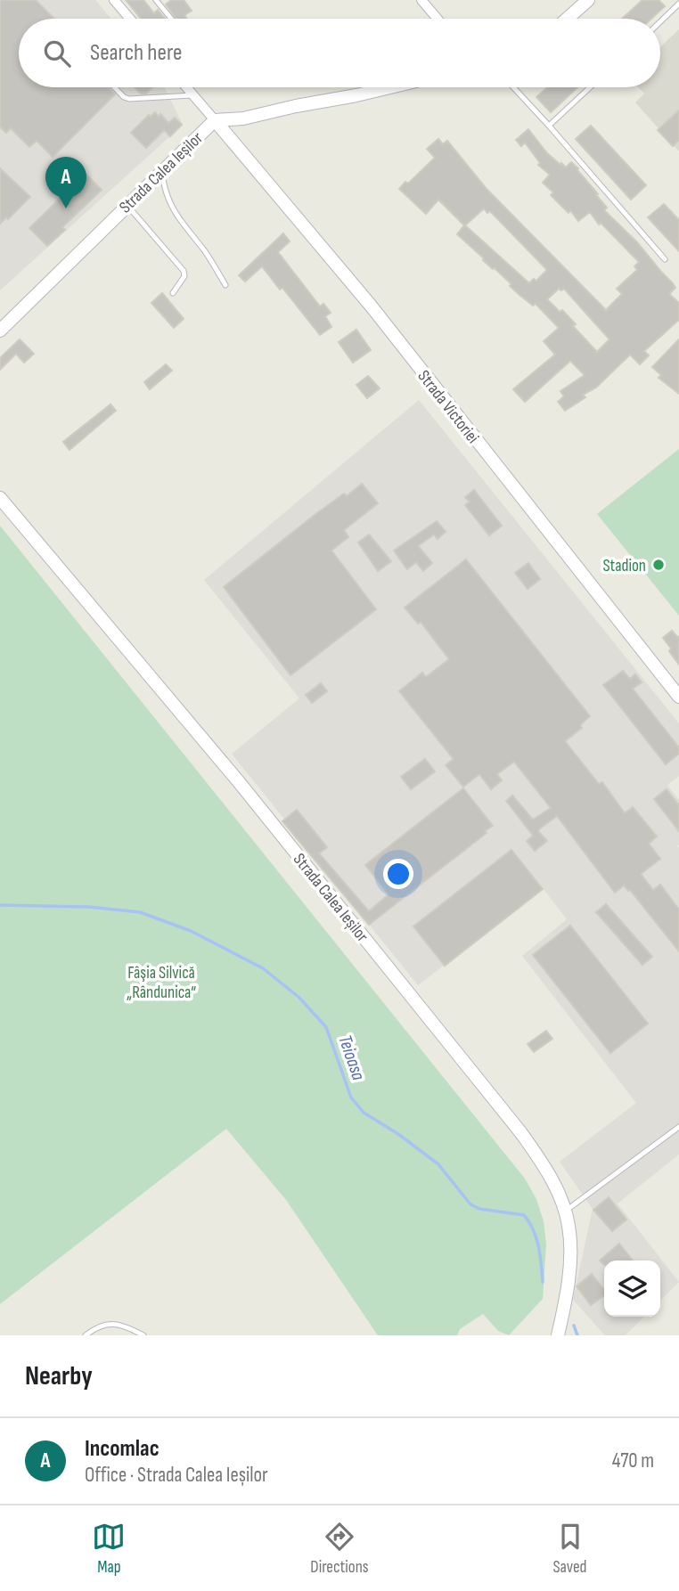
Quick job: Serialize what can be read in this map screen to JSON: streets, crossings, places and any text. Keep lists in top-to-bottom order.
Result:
{
  "streets": {
    "street": ["Strada Calea Ieșilor", "Strada Victoriei"]
  },
  "crossings": [
    ["Strada Calea Ieșilor", "Strada Victoriei"]
  ],
  "water": ["Teioasa"],
  "parks": ["Fâşia Silvică „Rândunica“"],
  "places": ["Stadion"],
  "page": {
    "search": "Search here",
    "pins": "A",
    "heading": "Nearby",
    "list": [
      {
        "mark": "A",
        "name": "Incomlac",
        "note": "Office · Strada Calea Ieșilor",
        "value": "470 m"
      }
    ],
    "nav": ["Map", "Directions", "Saved"]
  }
}
